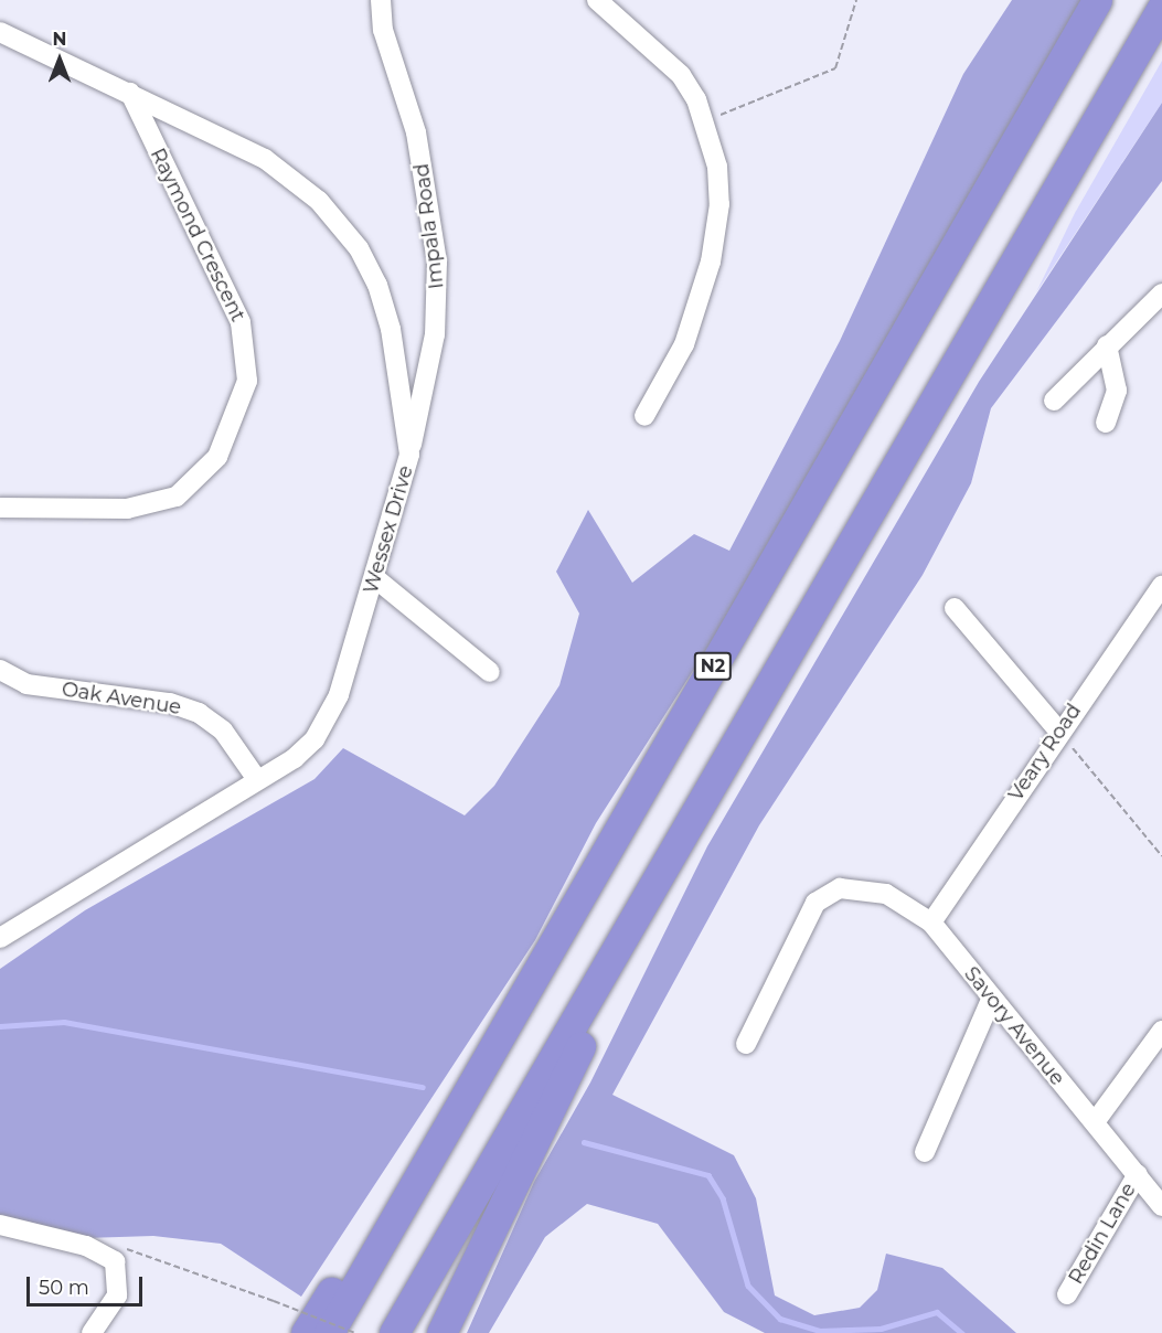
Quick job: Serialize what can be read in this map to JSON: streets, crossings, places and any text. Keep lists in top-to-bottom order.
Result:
{
  "streets": {
    "highway": ["N2"],
    "street": [
      "Impala Road",
      "Raymond Crescent",
      "Wessex Drive",
      "Oak Avenue",
      "Veary Road",
      "Savory Avenue",
      "Redin Lane"
    ]
  },
  "crossings": [
    ["Impala Road", "Wessex Drive"],
    ["Raymond Crescent", "Wessex Drive"],
    ["Wessex Drive", "Oak Avenue"],
    ["Veary Road", "Savory Avenue"],
    ["Savory Avenue", "Redin Lane"]
  ],
  "scale_bar": "50 m",
  "north": "top"
}
